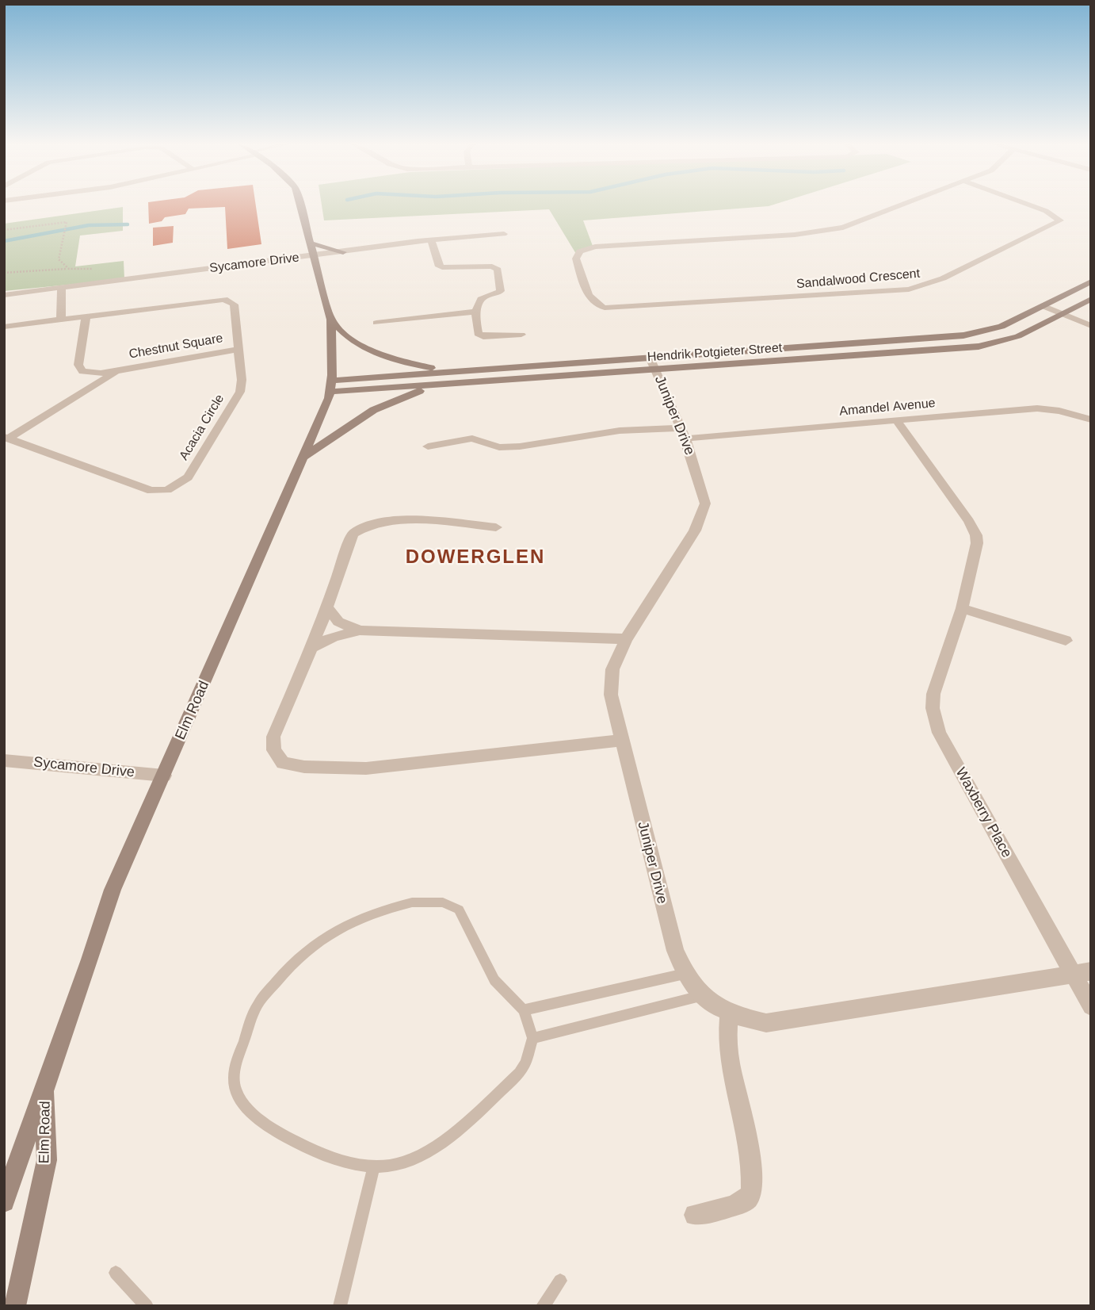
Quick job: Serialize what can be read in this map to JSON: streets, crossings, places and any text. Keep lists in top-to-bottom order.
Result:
{
  "streets": {
    "street": [
      "Sycamore Drive",
      "Sandalwood Crescent",
      "Chestnut Square",
      "Hendrik Potgieter Street",
      "Amandel Avenue",
      "Juniper Drive",
      "Acacia Circle",
      "Elm Road",
      "Waxberry Place"
    ]
  },
  "crossings": [
    ["Sycamore Drive", "Elm Road"],
    ["Chestnut Square", "Acacia Circle"],
    ["Hendrik Potgieter Street", "Juniper Drive"],
    ["Hendrik Potgieter Street", "Elm Road"],
    ["Amandel Avenue", "Juniper Drive"],
    ["Amandel Avenue", "Waxberry Place"],
    ["Juniper Drive", "Waxberry Place"]
  ],
  "districts": ["DOWERGLEN"]
}
